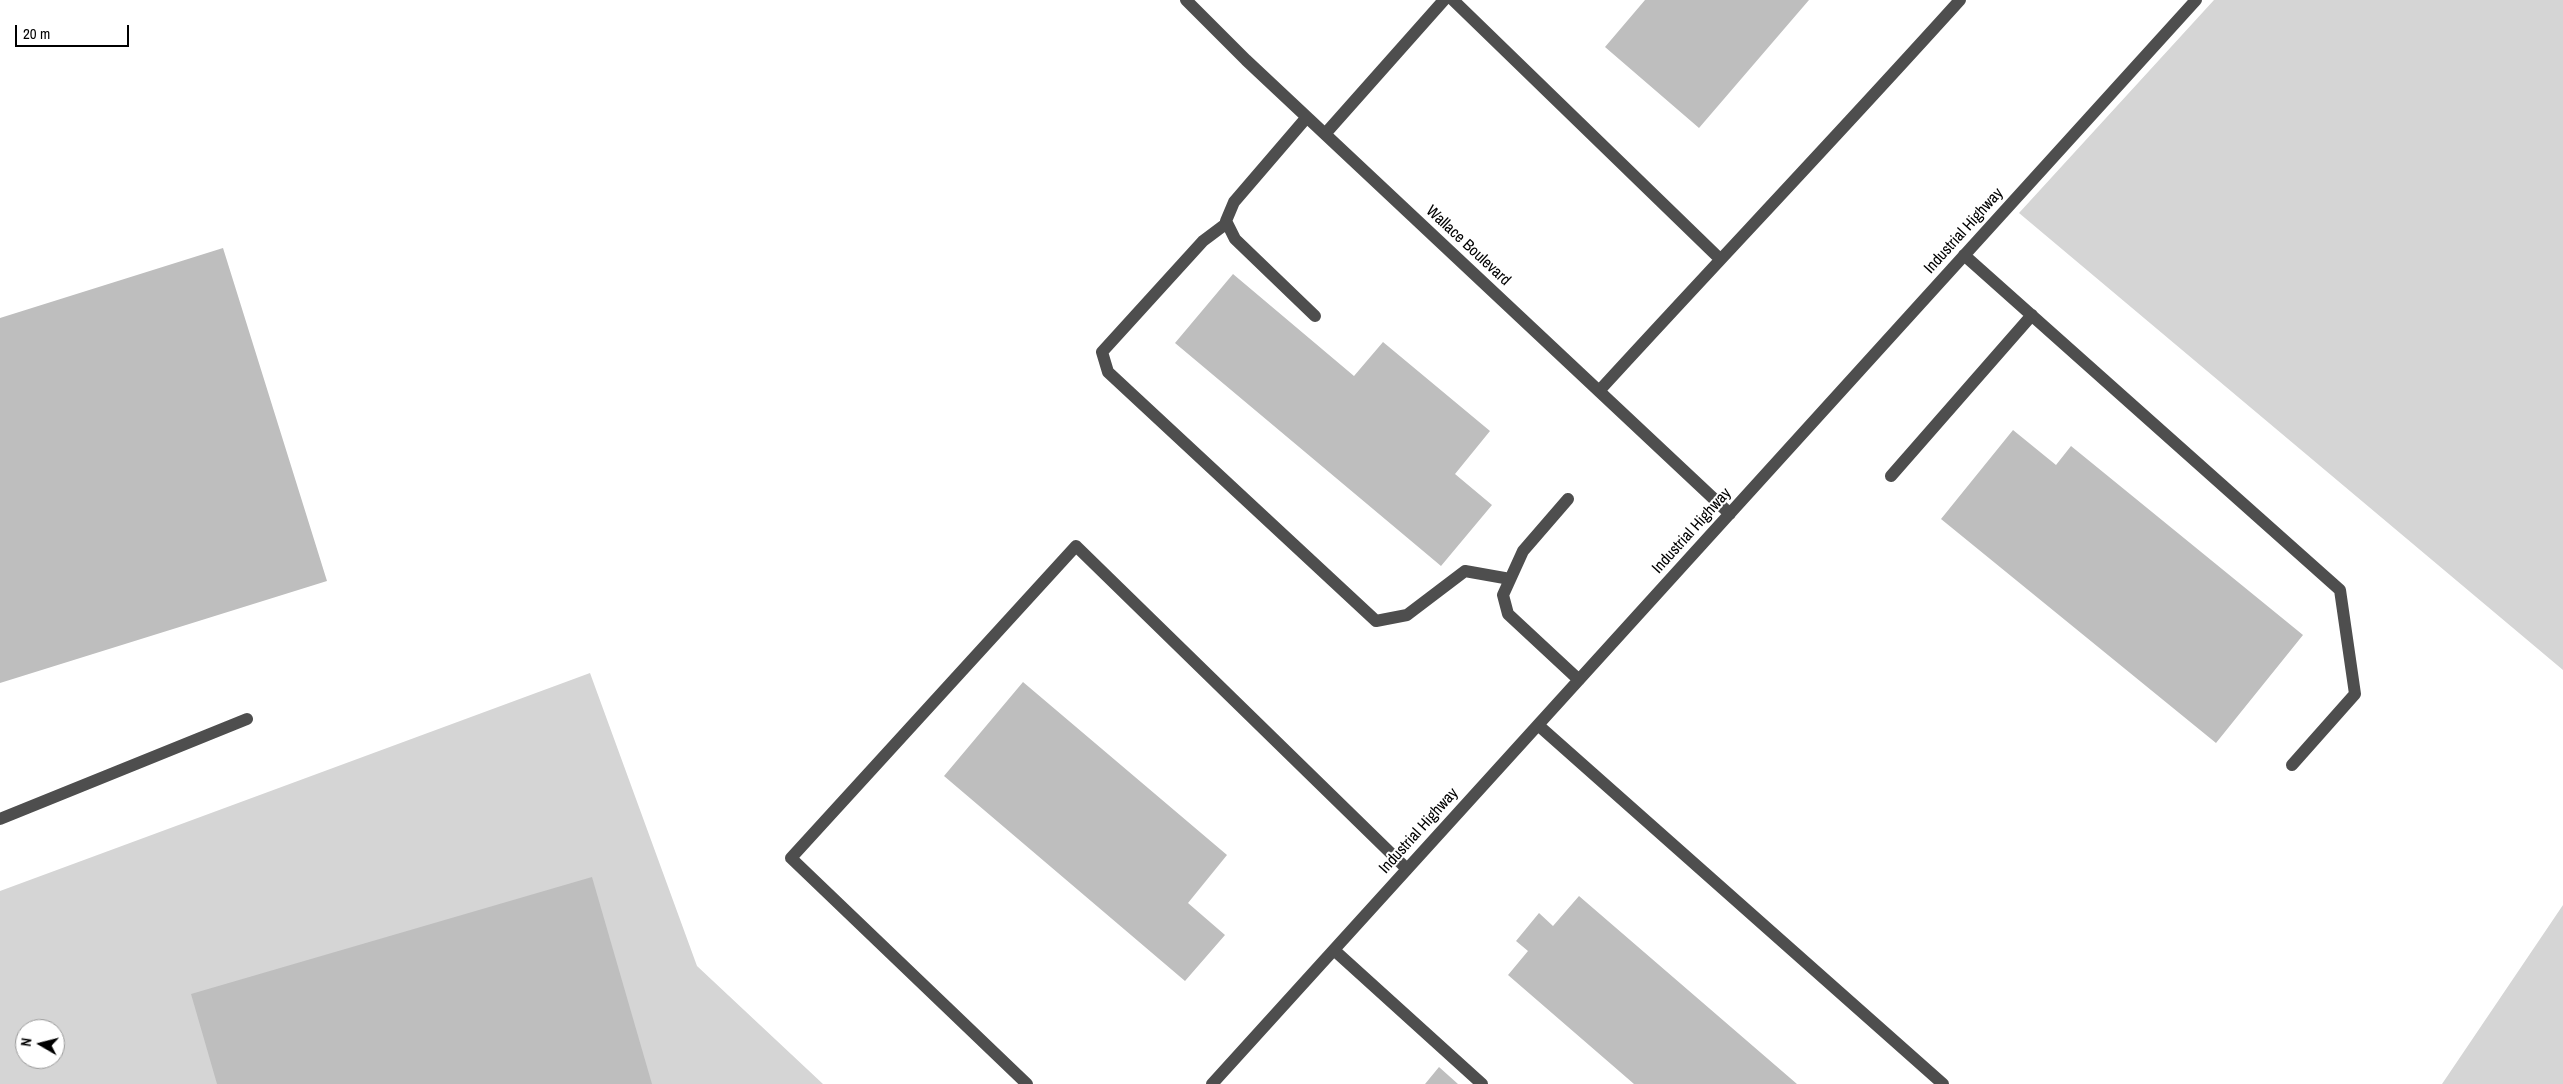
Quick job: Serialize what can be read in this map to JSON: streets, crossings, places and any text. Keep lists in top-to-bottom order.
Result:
{
  "streets": {
    "street": ["Industrial Highway", "Wallace Boulevard"]
  },
  "crossings": [
    ["Industrial Highway", "Wallace Boulevard"]
  ],
  "scale_bar": "20 m",
  "north": "left"
}
